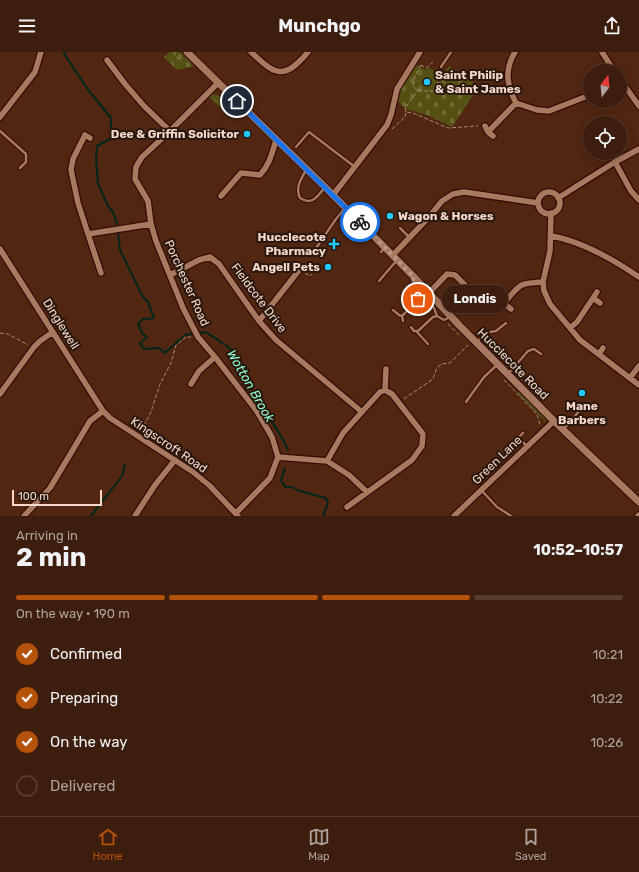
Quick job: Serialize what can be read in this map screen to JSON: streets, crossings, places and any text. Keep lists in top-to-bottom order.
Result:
{
  "streets": {
    "street": [
      "Porchester Road",
      "Fieldcote Drive",
      "Dinglewell",
      "Hucclecote Road",
      "Kingscroft Road",
      "Green Lane"
    ]
  },
  "crossings": [
    ["Porchester Road", "Fieldcote Drive"],
    ["Porchester Road", "Hucclecote Road"],
    ["Dinglewell", "Kingscroft Road"],
    ["Hucclecote Road", "Green Lane"]
  ],
  "water": ["Wotton Brook"],
  "places": {
    "other": [
      "Saint Philip & Saint James",
      "Dee & Griffin Solicitor",
      "Wagon & Horses",
      "Angell Pets",
      "Londis",
      "Mane Barbers"
    ],
    "health": ["Hucclecote Pharmacy"]
  },
  "scale_bar": "100 m",
  "north": "top",
  "page": {
    "header": "Munchgo",
    "bubble": "Londis",
    "scale": "100 m",
    "heading": ["2 min", "Arriving in", "10:52–10:57"],
    "bar": "On the way · 190 m",
    "list": [
      ["Confirmed", "10:21"],
      ["Preparing", "10:22"],
      ["On the way", "10:26"],
      "Delivered"
    ],
    "tabs": ["Home", "Map", "Saved"]
  }
}
